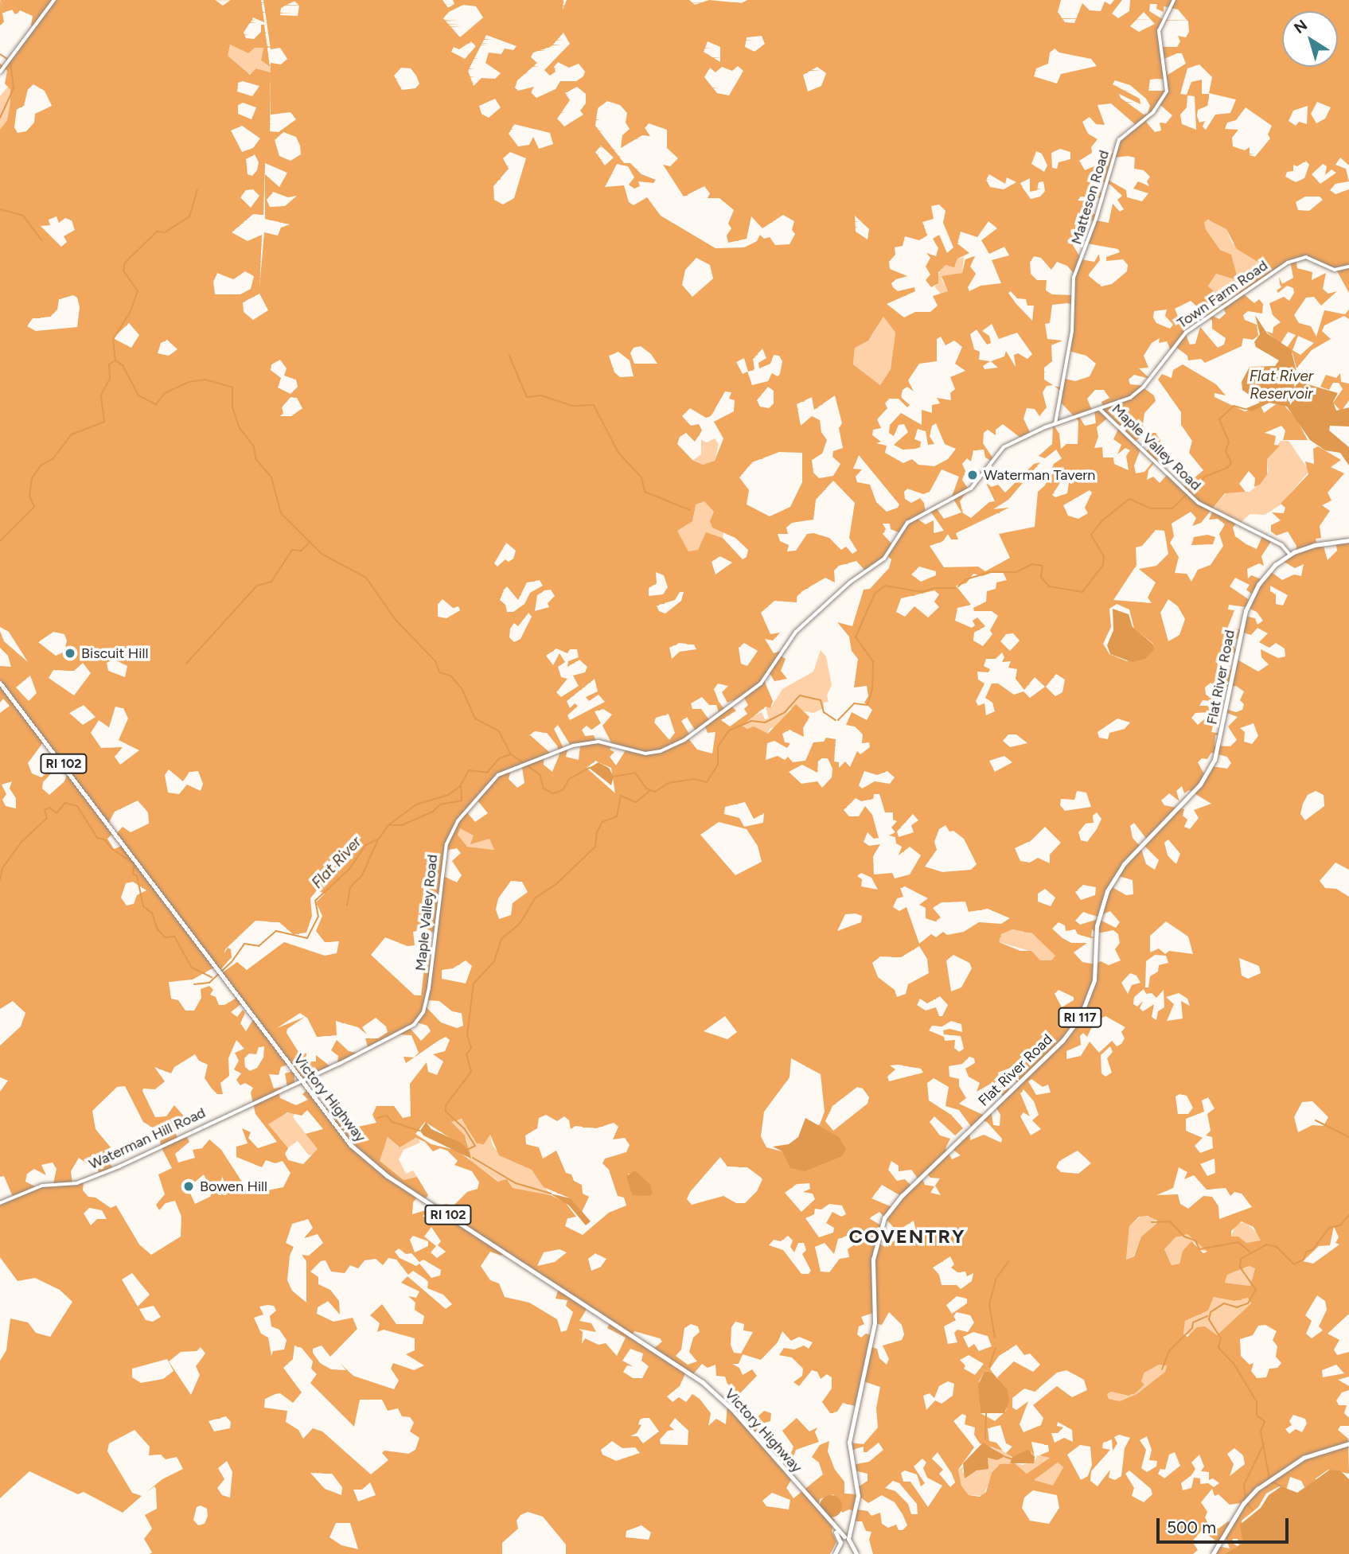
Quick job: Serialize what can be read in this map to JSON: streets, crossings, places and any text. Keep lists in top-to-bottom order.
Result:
{
  "streets": {
    "main road": [
      "Flat River Road",
      "RI 102",
      "RI 117",
      "Victory Highway"
    ],
    "street": [
      "Matteson Road",
      "Town Farm Road",
      "Maple Valley Road",
      "Waterman Hill Road"
    ]
  },
  "crossings": [
    ["Matteson Road", "Maple Valley Road"],
    ["Town Farm Road", "Maple Valley Road"],
    ["Maple Valley Road", "Flat River Road"],
    ["Maple Valley Road", "Victory Highway"],
    ["Maple Valley Road", "Waterman Hill Road"],
    ["Flat River Road", "Victory Highway"],
    ["Victory Highway", "Waterman Hill Road"]
  ],
  "districts": ["COVENTRY"],
  "water": ["Flat River Reservoir", "Flat River"],
  "places": ["Waterman Tavern", "Biscuit Hill", "Bowen Hill"],
  "scale_bar": "500 m",
  "north": "top left"
}
